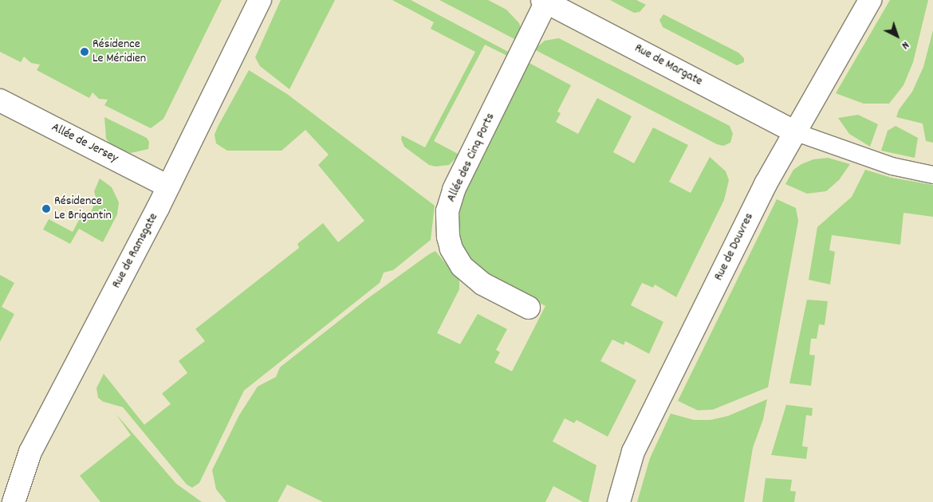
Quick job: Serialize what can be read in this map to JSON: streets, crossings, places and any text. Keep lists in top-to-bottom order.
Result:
{
  "streets": {
    "street": [
      "Rue de Margate",
      "Allée de Jersey",
      "Allée des Cinq Ports",
      "Rue de Douvres",
      "Rue de Ramsgate"
    ]
  },
  "crossings": [
    ["Rue de Margate", "Allée des Cinq Ports"],
    ["Rue de Margate", "Rue de Douvres"],
    ["Allée de Jersey", "Rue de Ramsgate"]
  ],
  "places": ["Résidence Le Méridien", "Résidence Le Brigantin"],
  "north": "bottom right"
}
